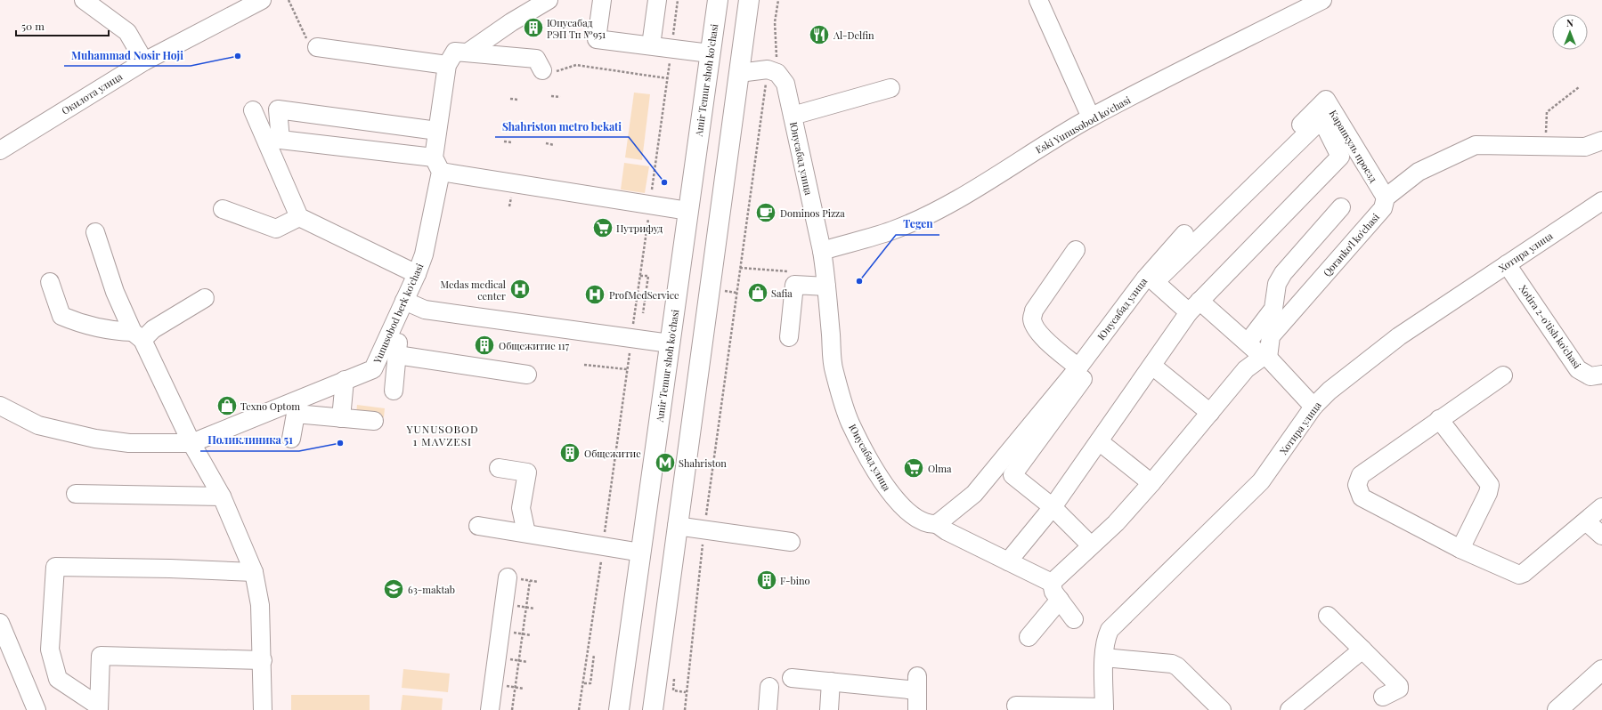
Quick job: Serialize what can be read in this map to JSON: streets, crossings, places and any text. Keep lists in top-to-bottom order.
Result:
{
  "streets": {
    "main road": ["Amir Temur shoh ko'chasi"],
    "street": [
      "Окилота улица",
      "Eski Yunusobod ko'chasi",
      "Каранкуль проезд",
      "Юнусабад улица",
      "Qoranko'l ko'chasi",
      "Хотира улица",
      "Yunusobod berk ko'chasi",
      "Xotira 2-o'tish ko'chasi"
    ]
  },
  "crossings": [
    ["Eski Yunusobod ko'chasi", "Юнусабад улица"],
    ["Каранкуль проезд", "Qoranko'l ko'chasi"],
    ["Хотира улица", "Xotira 2-o'tish ko'chasi"]
  ],
  "districts": ["YUNUSOBOD 1 MAVZESI"],
  "places": {
    "building": [
      "Юнусабад РЭП Тп №951",
      "Общежитие 117",
      "Общежитие",
      "F-bino"
    ],
    "restaurant": ["Al-Delfin"],
    "other": [
      "Muhammad Nosir Hoji",
      "Shahriston metro bekati",
      "Tegen",
      "Поликлиника 51"
    ],
    "cafe": ["Dominos Pizza"],
    "supermarket": ["Нутрифуд", "Olma"],
    "hospital": ["Medas medical center", "ProfMedService"],
    "shop": ["Safia", "Texno Optom"],
    "metro station": ["Shahriston"],
    "school or university": ["63-maktab"]
  },
  "scale_bar": "50 m",
  "north": "top"
}
